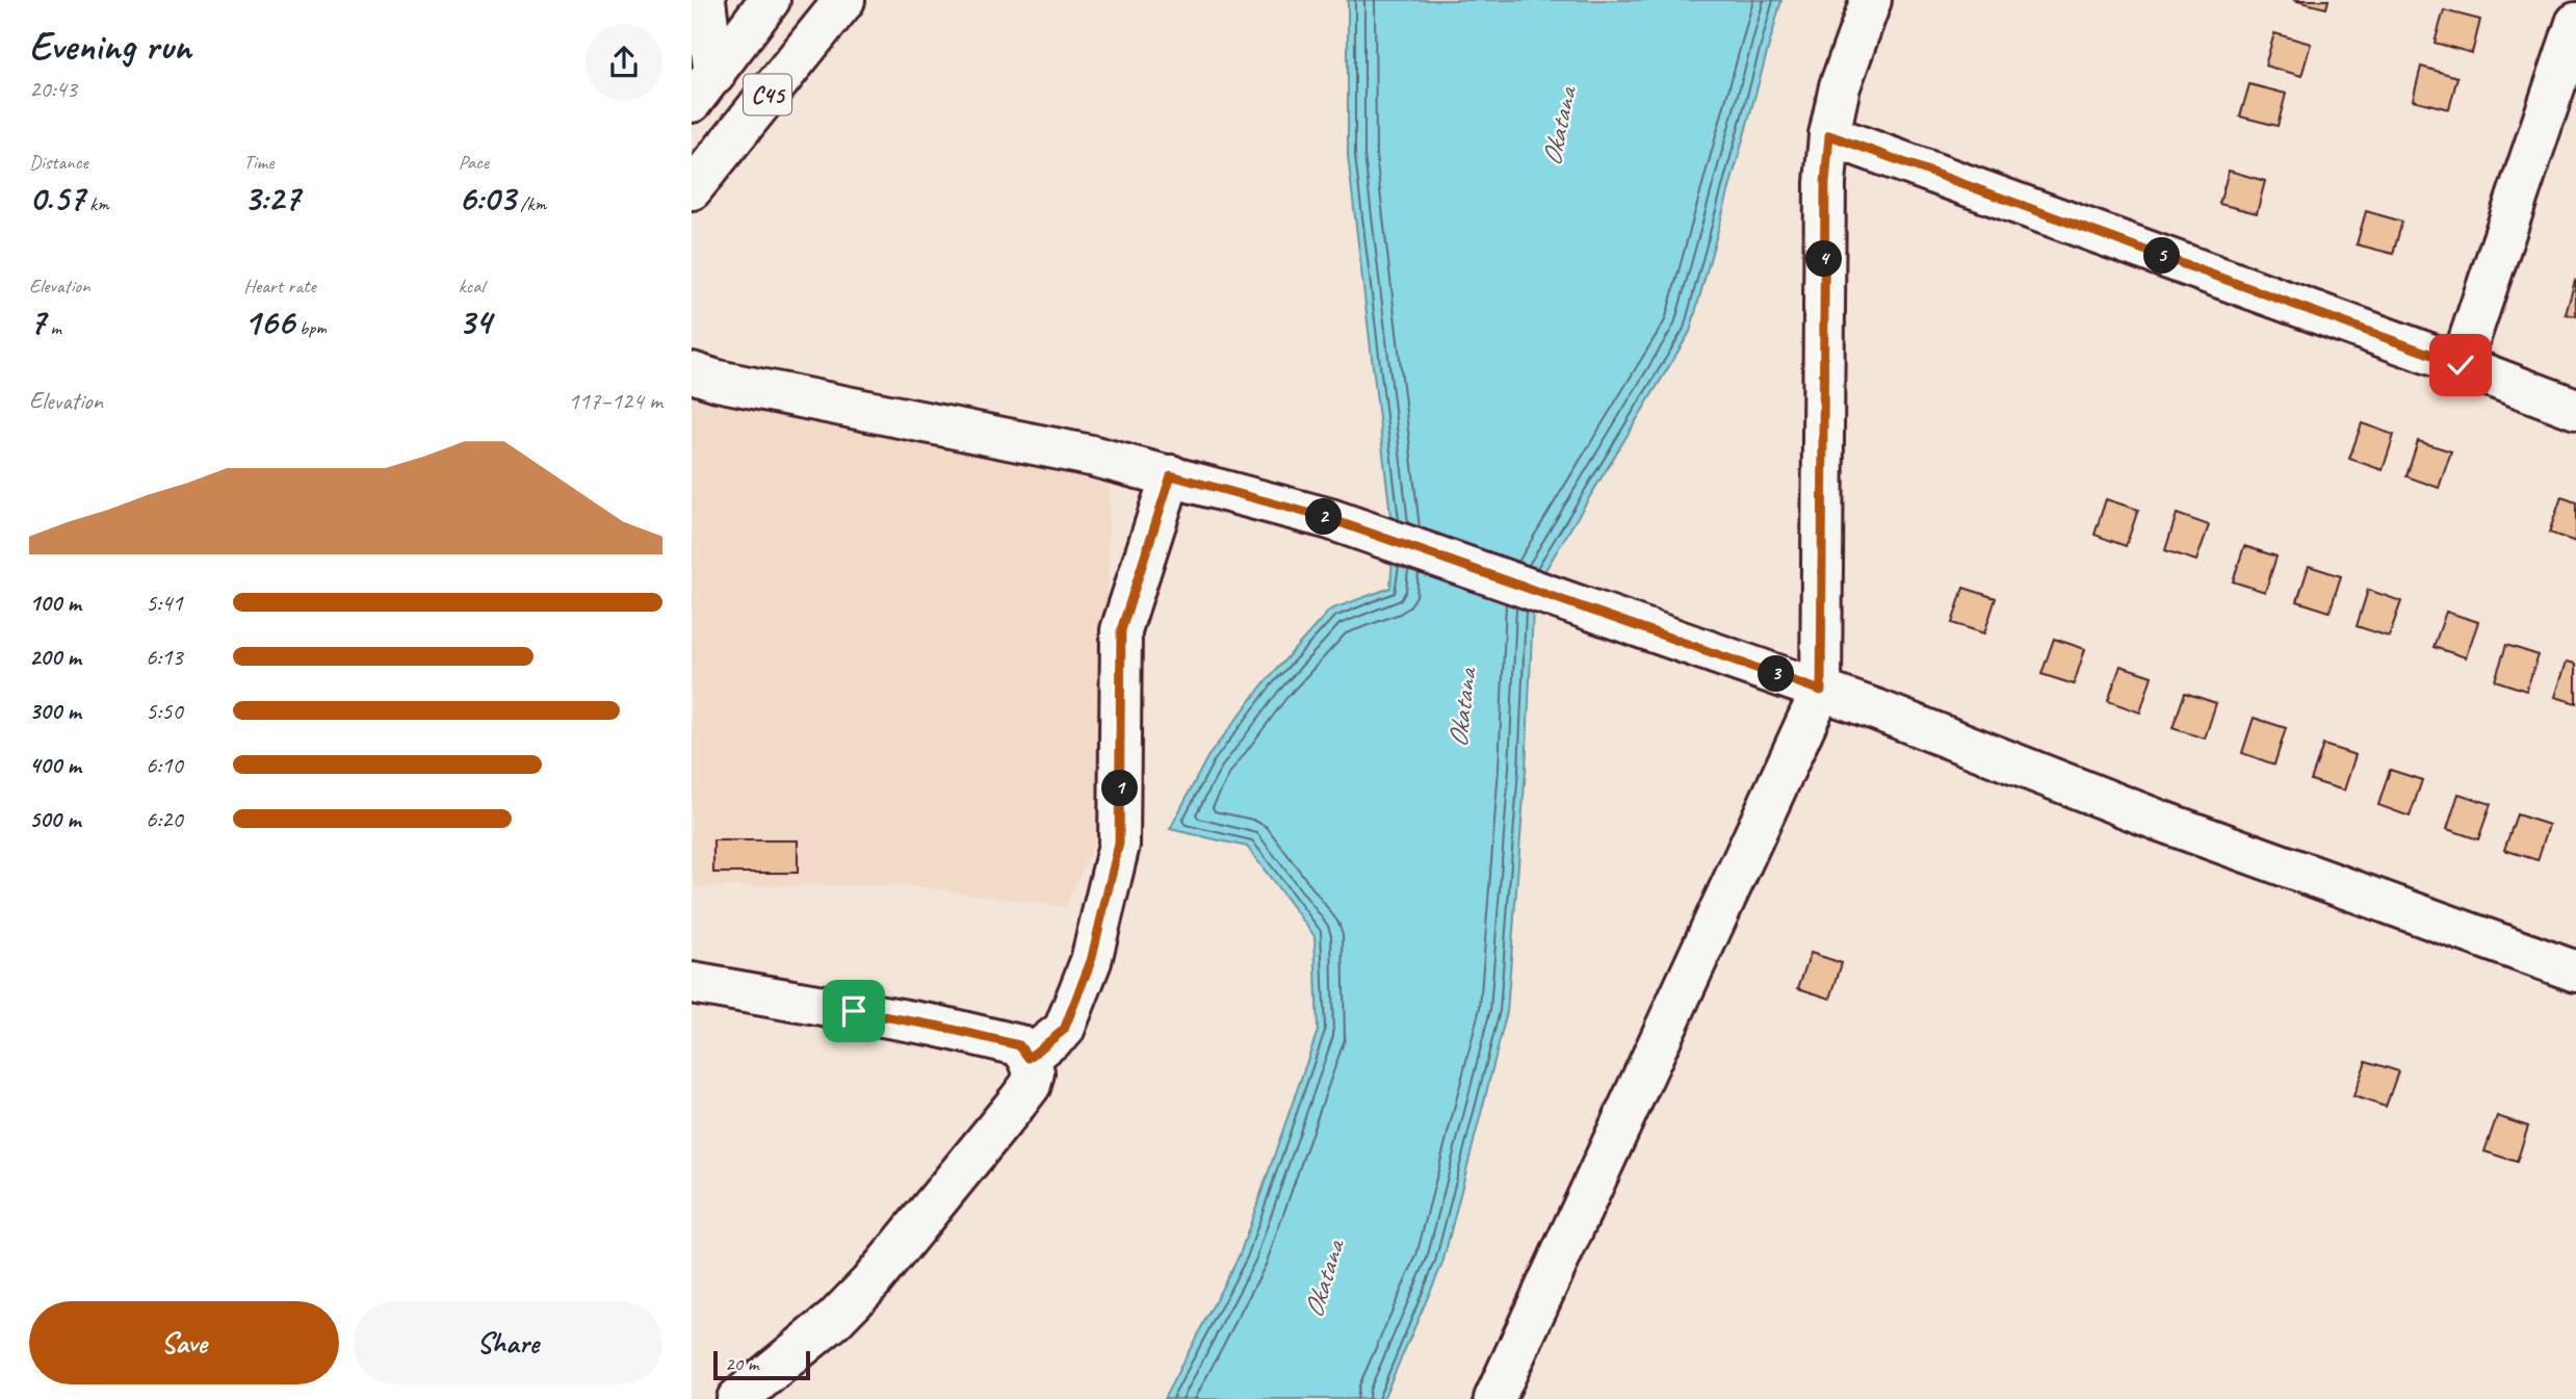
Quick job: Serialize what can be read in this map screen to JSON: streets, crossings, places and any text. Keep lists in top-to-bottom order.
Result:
{
  "streets": {
    "street": ["C45"]
  },
  "water": ["Okatana"],
  "scale_bar": "20 m",
  "page": {
    "heading": ["Evening run", "20:43"],
    "stats": [
      ["Distance", "0.57 km"],
      ["Time", "3:27"],
      ["Pace", "6:03 /km"],
      ["Elevation", "7 m"],
      ["Heart rate", "166 bpm"],
      ["kcal", "34"]
    ],
    "pins": [
      "5",
      "4",
      "2",
      "3",
      "1"
    ],
    "chart": ["Elevation", "117–124 m"],
    "list": [
      {
        "name": "100 m",
        "note": "5:41"
      },
      {
        "name": "200 m",
        "note": "6:13"
      },
      {
        "name": "300 m",
        "note": "5:50"
      },
      {
        "name": "400 m",
        "note": "6:10"
      },
      {
        "name": "500 m",
        "note": "6:20"
      }
    ],
    "buttons": ["Save", "Share"],
    "scale": "20 m"
  }
}
